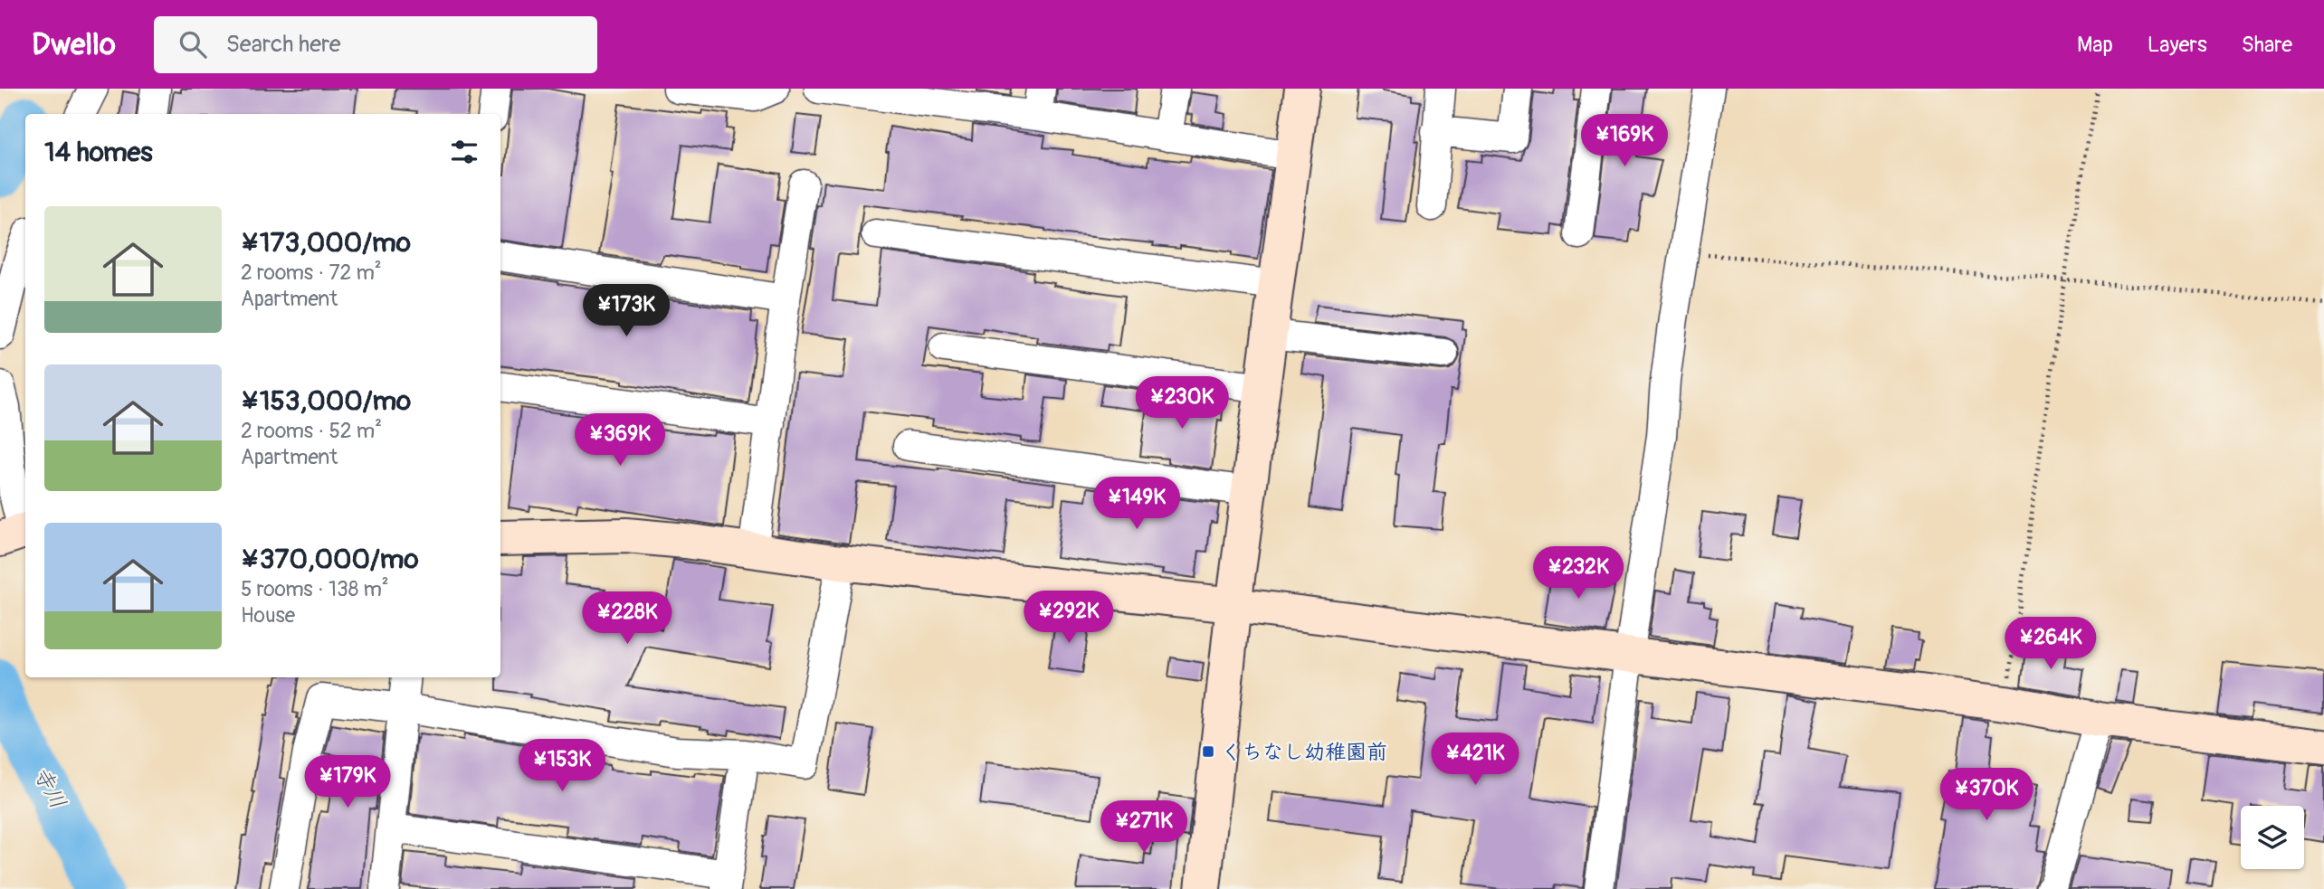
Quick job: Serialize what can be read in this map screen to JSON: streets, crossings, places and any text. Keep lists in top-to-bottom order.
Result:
{
  "water": ["寺川"],
  "places": {
    "transit": ["くちなし幼稚園前"]
  },
  "page": {
    "header": "Dwello",
    "search": "Search here",
    "nav": ["Map", "Layers", "Share"],
    "price": [
      "¥169K",
      "¥173K",
      "¥230K",
      "¥369K",
      "¥149K",
      "¥232K",
      "¥292K",
      "¥228K",
      "¥264K",
      "¥421K",
      "¥153K",
      "¥179K",
      "¥370K",
      "¥271K"
    ],
    "heading": "14 homes",
    "list": [
      {
        "name": "¥173,000/mo",
        "note": "2 rooms · 72 m² · Apartment"
      },
      {
        "name": "¥153,000/mo",
        "note": "2 rooms · 52 m² · Apartment"
      },
      {
        "name": "¥370,000/mo",
        "note": "5 rooms · 138 m² · House"
      }
    ]
  }
}
